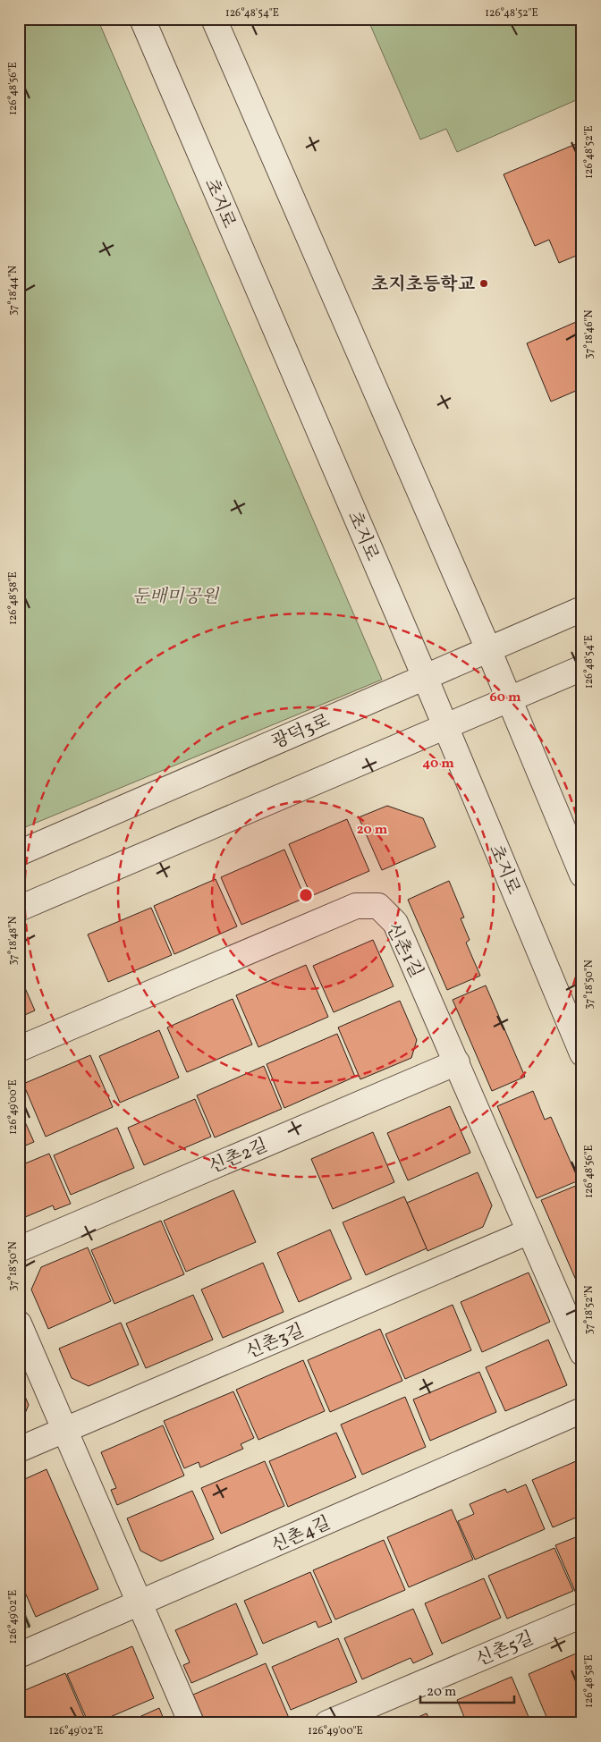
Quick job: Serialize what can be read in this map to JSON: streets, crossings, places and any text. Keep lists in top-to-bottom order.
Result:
{
  "streets": {
    "street": [
      "초지로",
      "광덕3로",
      "신촌1길",
      "신촌2길",
      "신촌3길",
      "신촌4길",
      "신촌5길"
    ]
  },
  "crossings": [
    ["초지로", "광덕3로"],
    ["신촌1길", "신촌2길"],
    ["신촌1길", "신촌3길"]
  ],
  "parks": ["둔배미공원"],
  "places": ["초지초등학교"],
  "scale_bar": "20 m",
  "coordinates": [
    "126°48'54\"E",
    "126°48'52\"E",
    "126°48'56\"E",
    "37°18'44\"N",
    "37°18'46\"N",
    "126°48'58\"E",
    "37°18'48\"N",
    "37°18'50\"N",
    "126°49'00\"E",
    "37°18'52\"N",
    "126°49'02\"E"
  ],
  "rings": ["60 m", "40 m", "20 m"]
}
